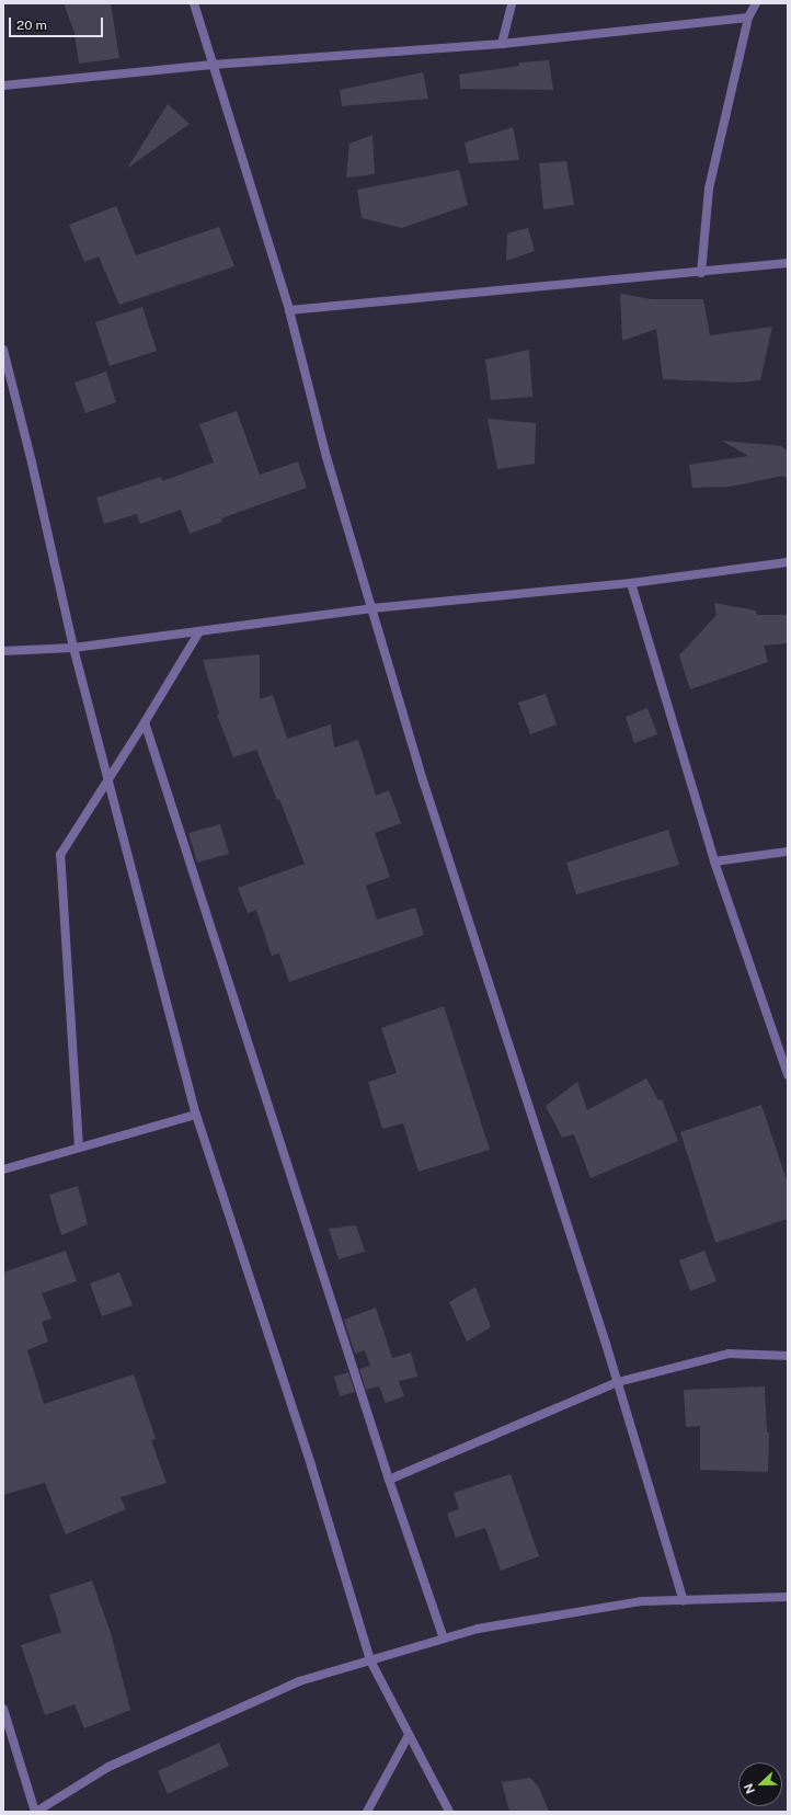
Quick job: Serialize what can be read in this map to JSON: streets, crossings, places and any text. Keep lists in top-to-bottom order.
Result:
{
  "scale_bar": "20 m",
  "north": "left"
}
